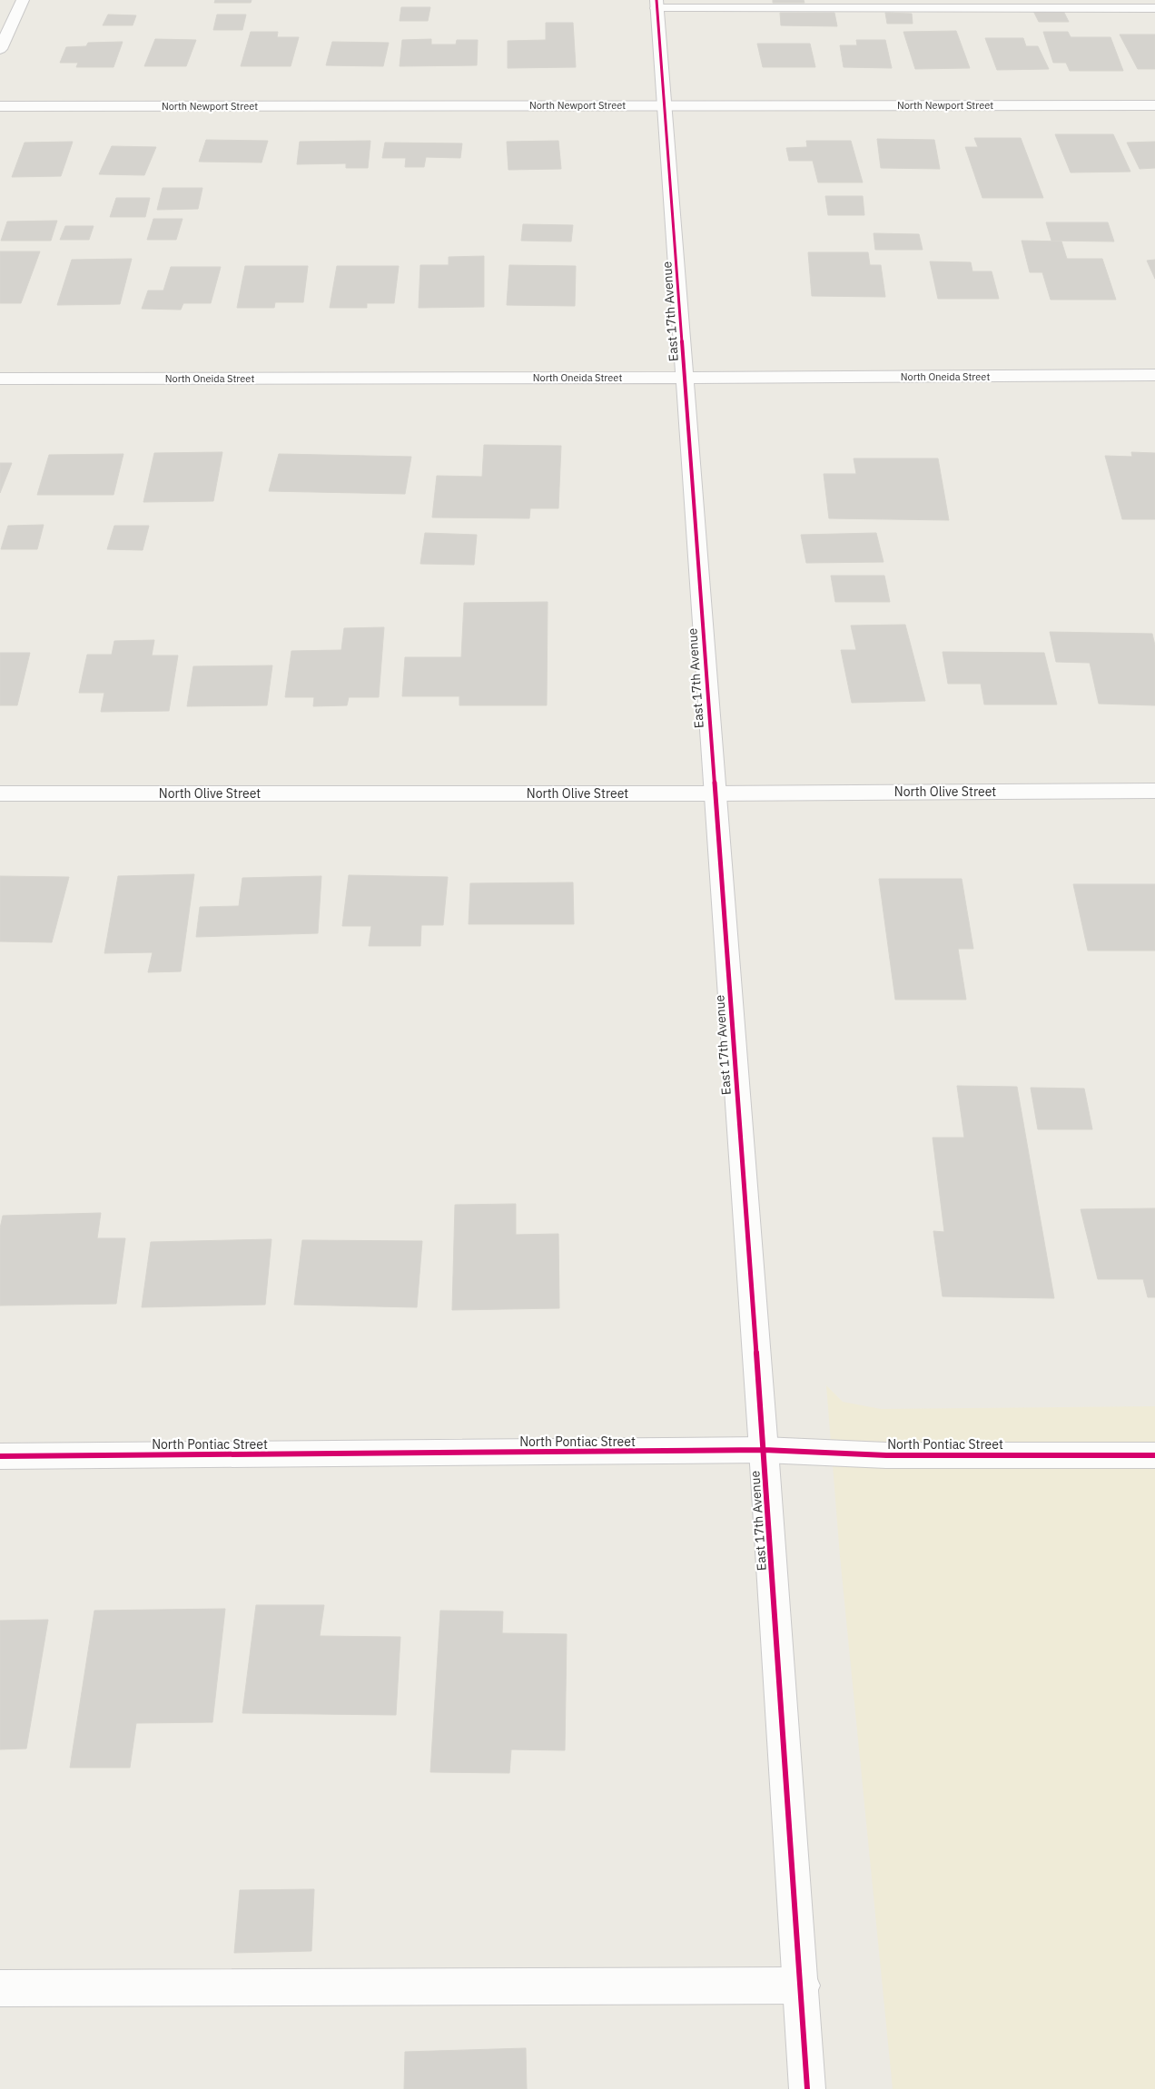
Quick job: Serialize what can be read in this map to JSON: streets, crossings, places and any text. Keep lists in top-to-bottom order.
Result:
{
  "streets": {
    "street": [
      "North Newport Street",
      "East 17th Avenue",
      "North Oneida Street",
      "North Olive Street",
      "North Pontiac Street"
    ]
  },
  "crossings": [
    ["North Newport Street", "East 17th Avenue"],
    ["East 17th Avenue", "North Oneida Street"],
    ["East 17th Avenue", "North Olive Street"],
    ["East 17th Avenue", "North Pontiac Street"]
  ]
}
